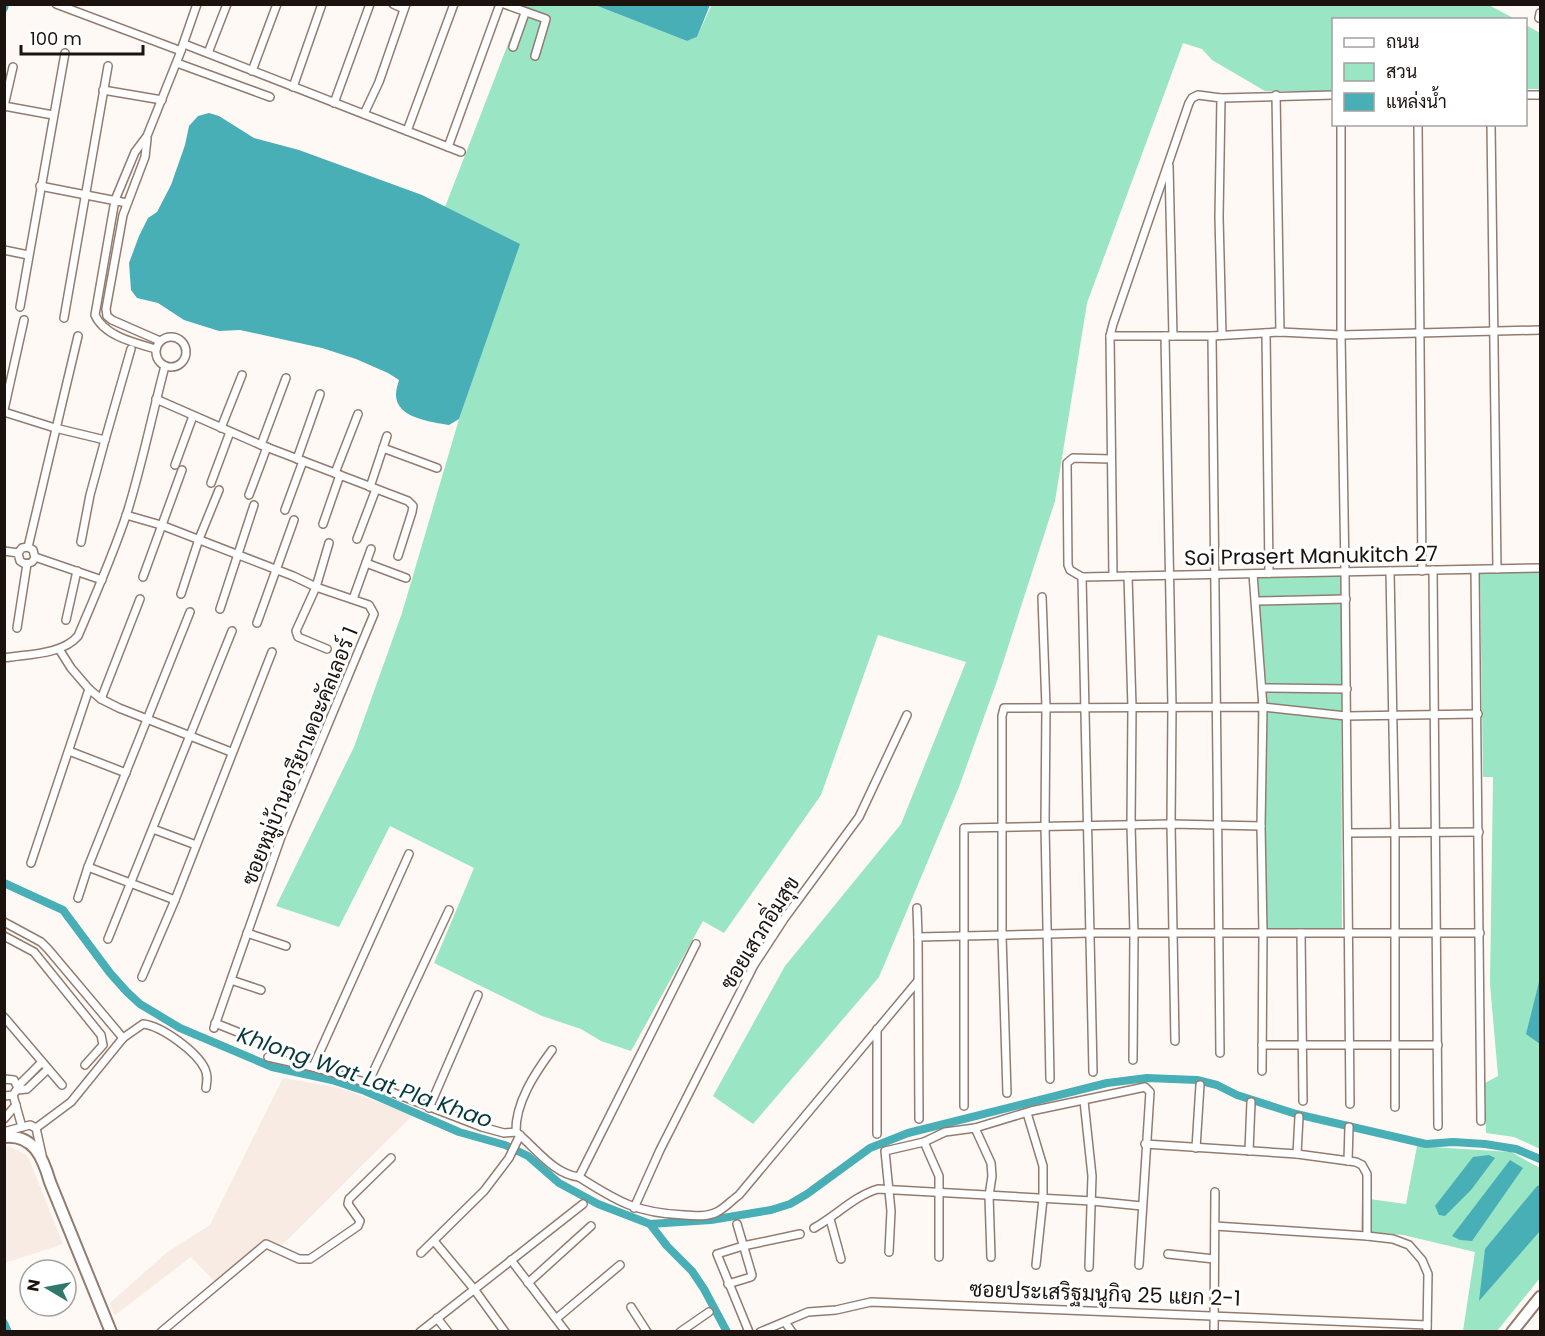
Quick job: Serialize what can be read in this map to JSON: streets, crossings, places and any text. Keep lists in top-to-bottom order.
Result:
{
  "streets": {
    "street": [
      "Soi Prasert Manukitch 27",
      "ซอยหมู่บ้านอารียาเดอะคัลเลอร์ 1",
      "ซอยเสวกอิ่มสุข",
      "ซอยประเสริฐมนูกิจ 25 แยก 2-1"
    ]
  },
  "water": ["Khlong Wat Lat Pla Khao"],
  "legend": ["ถนน", "สวน", "แหล่งน้ำ"],
  "scale_bar": "100 m",
  "north": "left"
}
